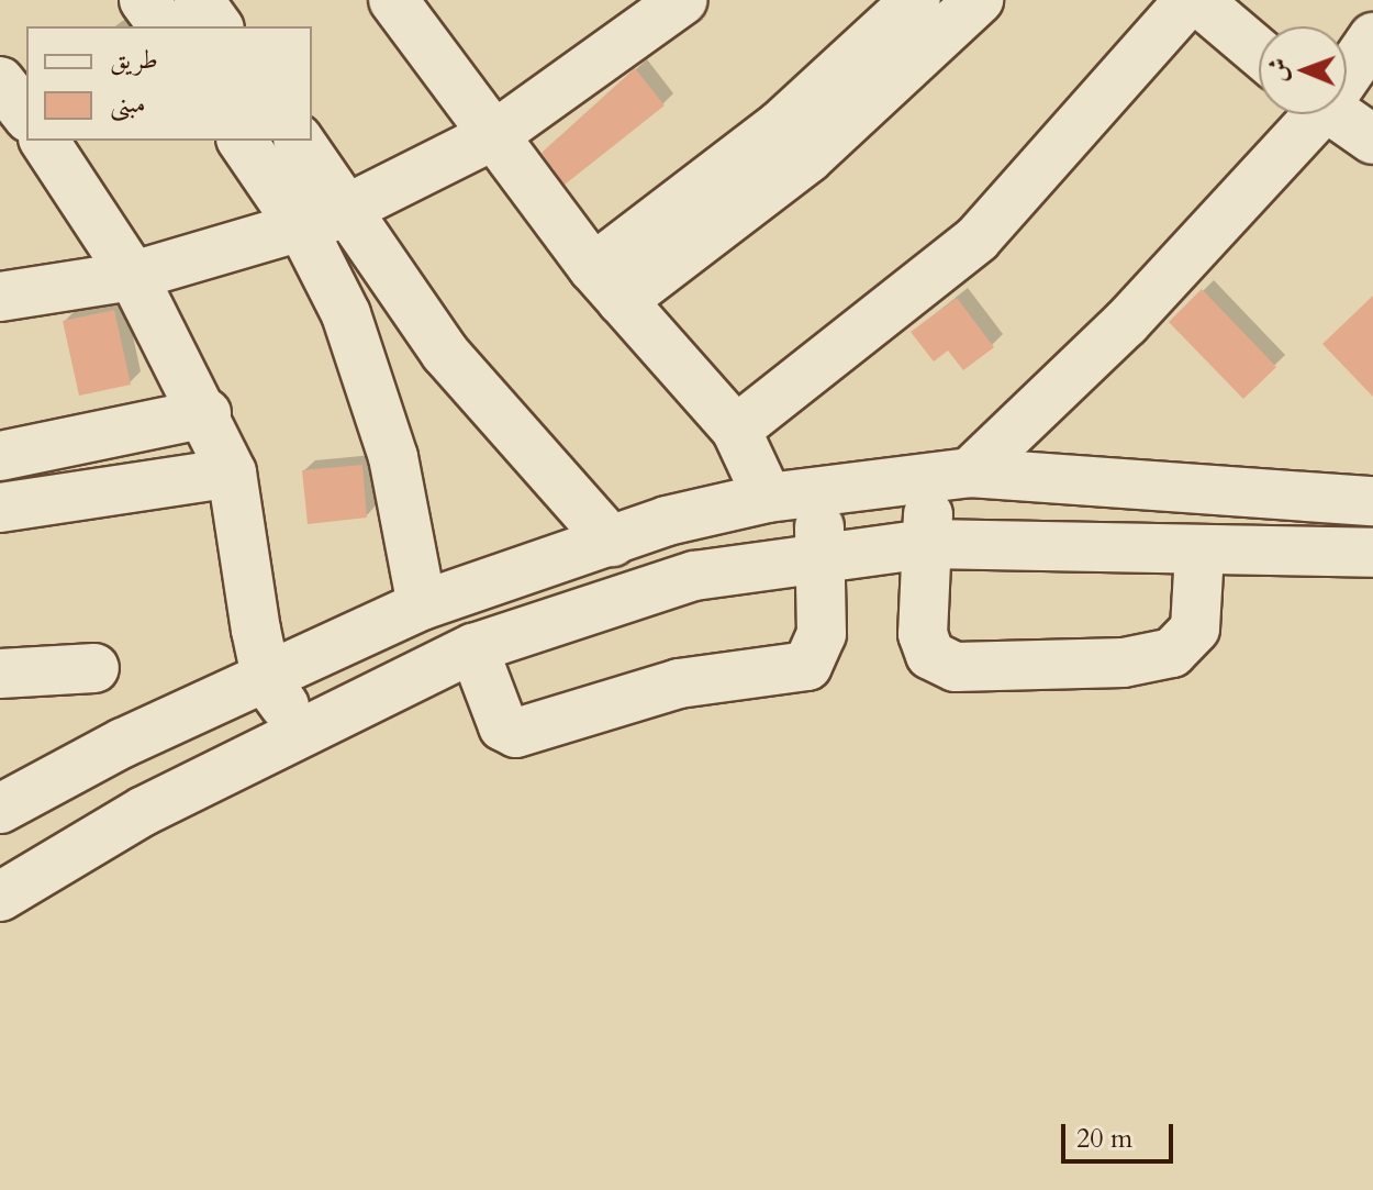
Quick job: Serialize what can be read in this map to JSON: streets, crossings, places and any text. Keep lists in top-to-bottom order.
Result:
{
  "legend": ["طريق", "مبنى"],
  "scale_bar": "20 m",
  "north": "left"
}
